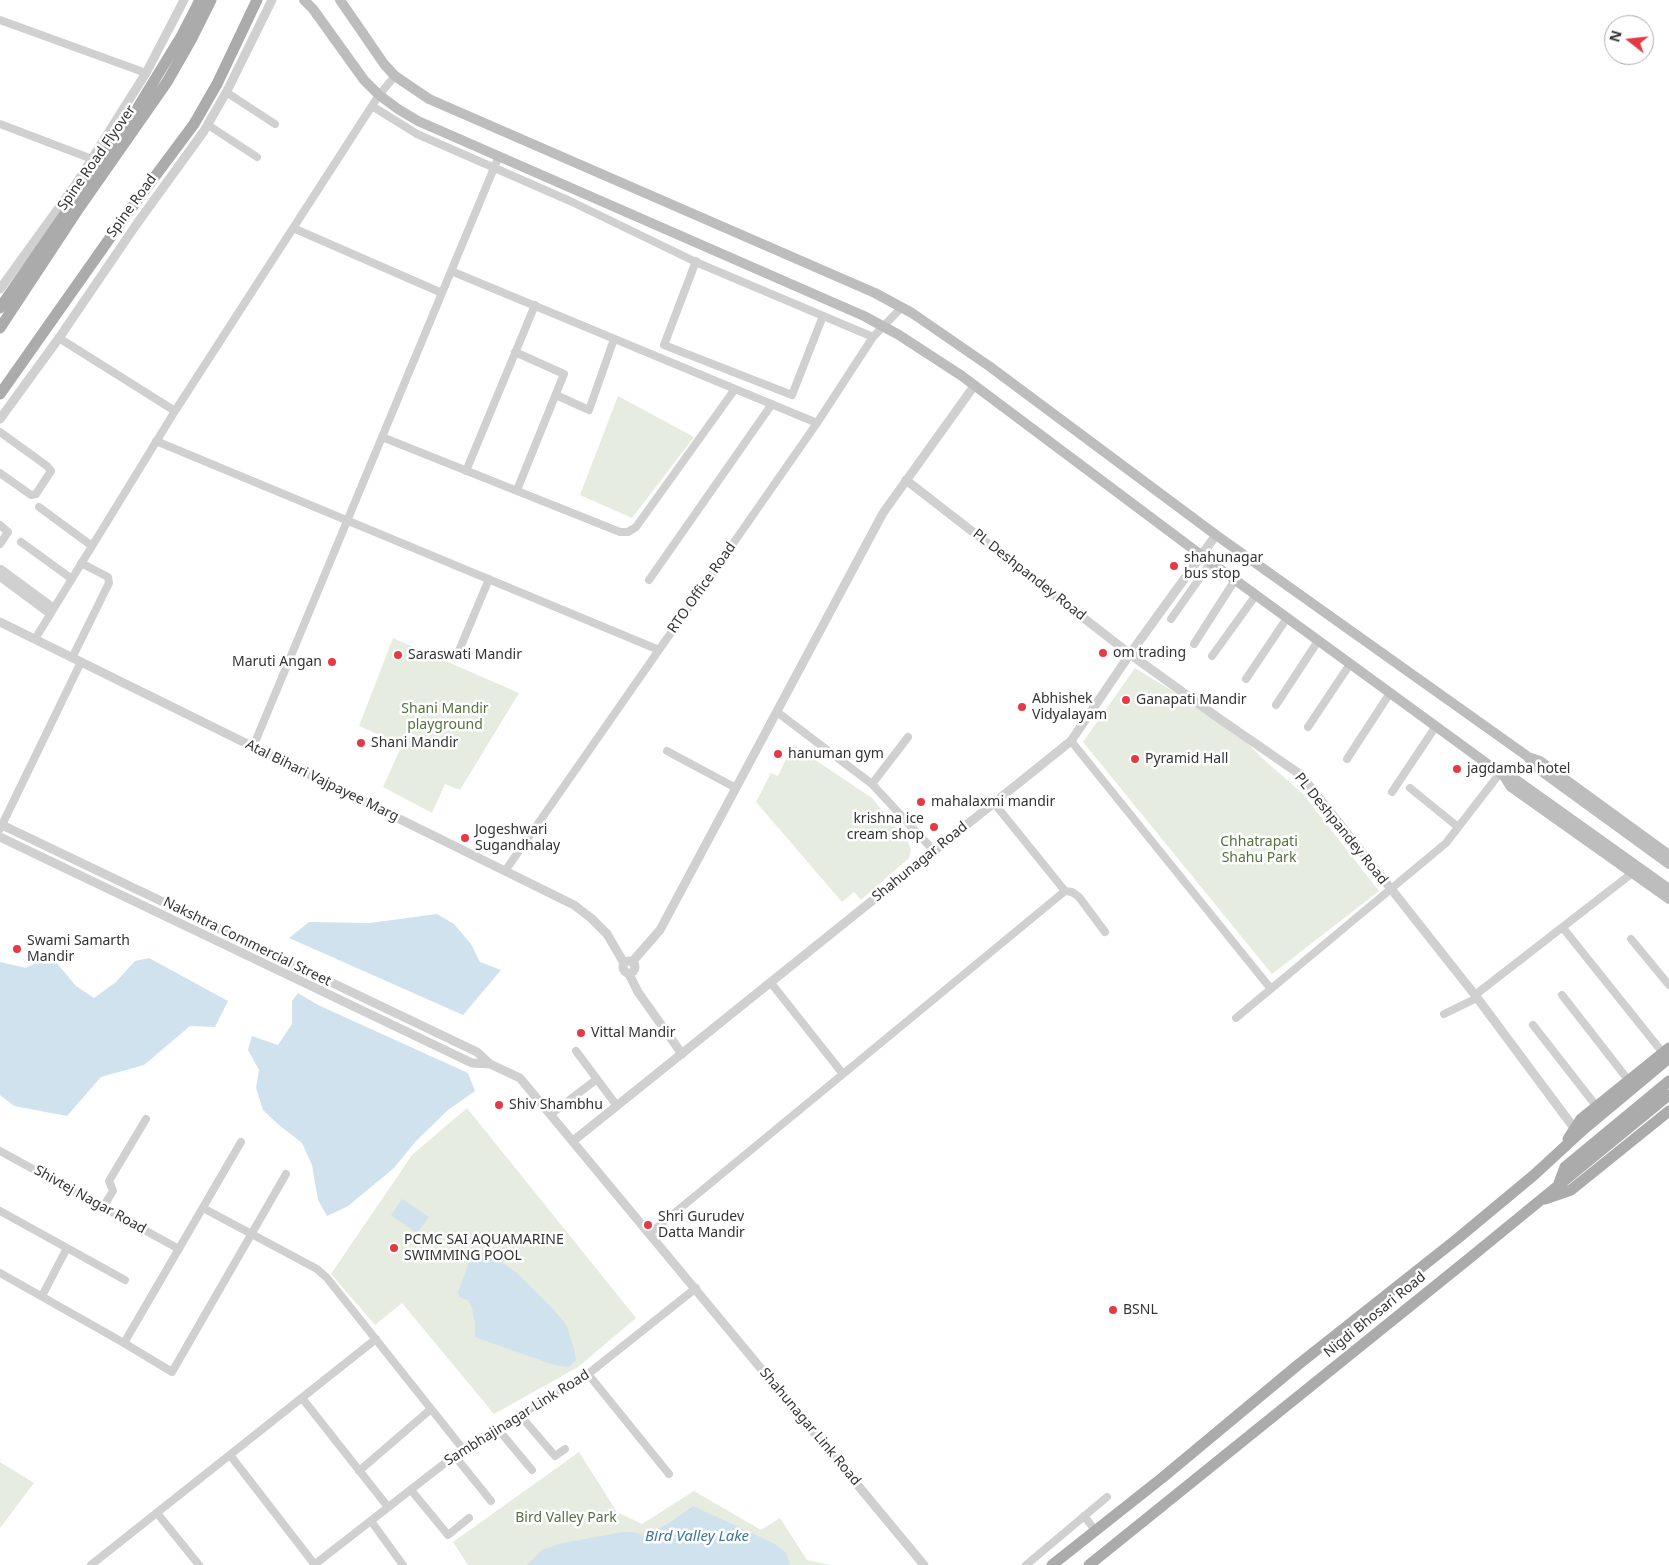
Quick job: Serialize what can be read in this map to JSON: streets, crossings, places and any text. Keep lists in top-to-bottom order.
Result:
{
  "streets": {
    "main road": ["Spine Road Flyover", "Spine Road", "Nigdi Bhosari Road"],
    "street": [
      "PL Deshpandey Road",
      "RTO Office Road",
      "Atal Bihari Vajpayee Marg",
      "Shahunagar Road",
      "Nakshtra Commercial Street",
      "Shivtej Nagar Road",
      "Sambhajinagar Link Road",
      "Shahunagar Link Road"
    ]
  },
  "crossings": [
    ["PL Deshpandey Road", "Shahunagar Road"],
    ["RTO Office Road", "Atal Bihari Vajpayee Marg"],
    ["Shahunagar Road", "Nakshtra Commercial Street"],
    ["Nakshtra Commercial Street", "Sambhajinagar Link Road"],
    ["Nakshtra Commercial Street", "Shahunagar Link Road"],
    ["Sambhajinagar Link Road", "Shahunagar Link Road"]
  ],
  "water": ["Bird Valley Lake"],
  "parks": ["Shani Mandir playground", "Chhatrapati Shahu Park", "Bird Valley Park"],
  "places": [
    "shahunagar bus stop",
    "om trading",
    "Saraswati Mandir",
    "Maruti Angan",
    "Ganapati Mandir",
    "Abhishek Vidyalayam",
    "Shani Mandir",
    "hanuman gym",
    "Pyramid Hall",
    "jagdamba hotel",
    "mahalaxmi mandir",
    "krishna ice cream shop",
    "Jogeshwari Sugandhalay",
    "Swami Samarth Mandir",
    "Vittal Mandir",
    "Shiv Shambhu",
    "Shri Gurudev Datta Mandir",
    "PCMC SAI AQUAMARINE SWIMMING POOL",
    "BSNL"
  ],
  "north": "left"
}
